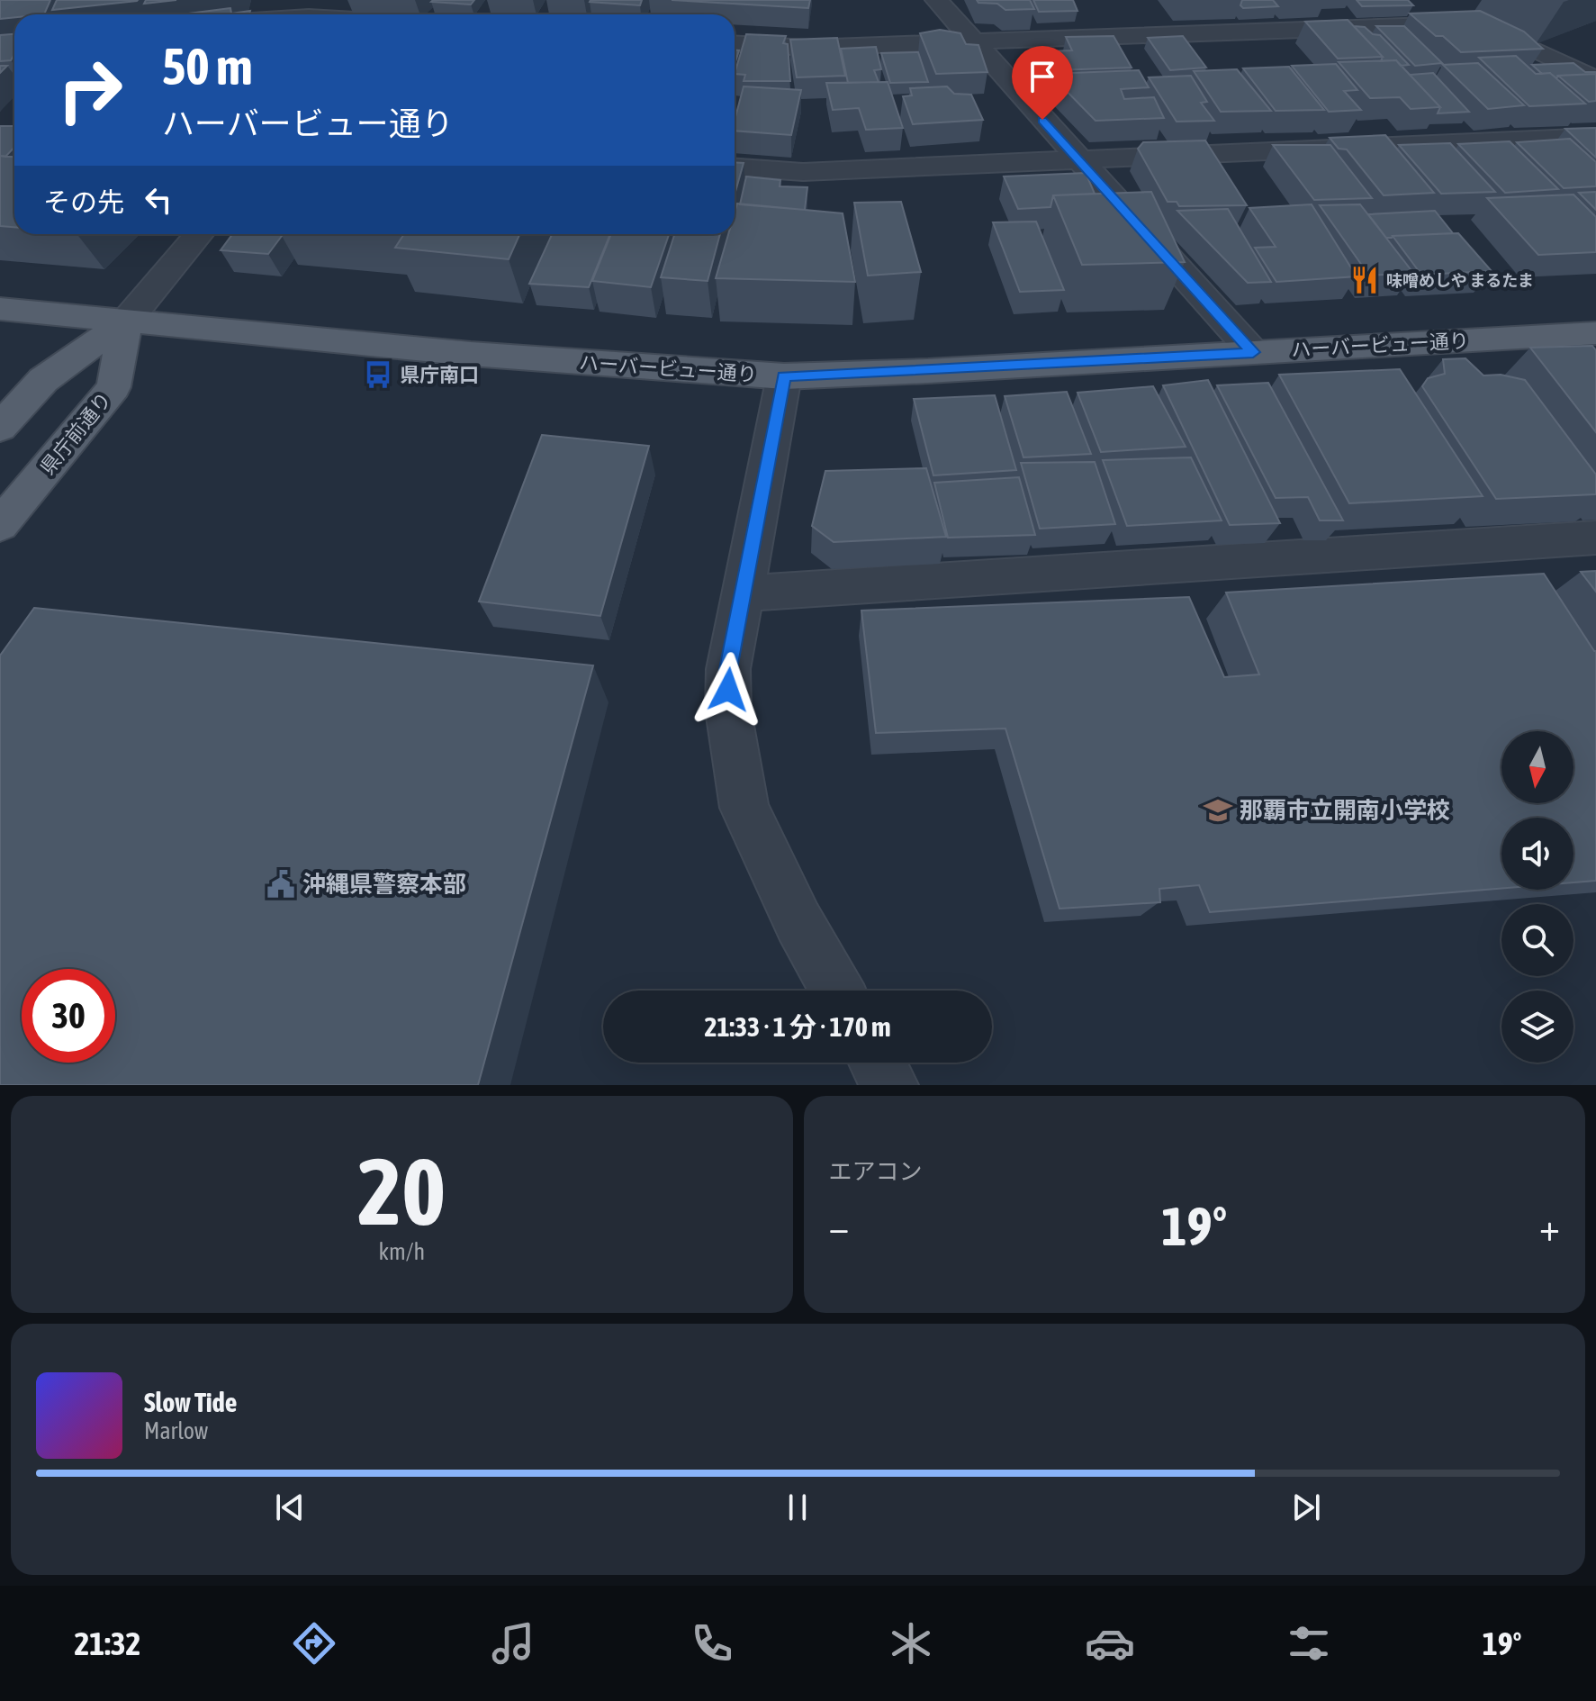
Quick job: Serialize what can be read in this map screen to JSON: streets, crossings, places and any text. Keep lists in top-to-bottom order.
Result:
{
  "streets": {
    "main road": ["ハーバービュー通り", "県庁前通り"]
  },
  "crossings": [
    ["ハーバービュー通り", "県庁前通り"]
  ],
  "places": {
    "restaurant": ["味噌めしや まるたま"],
    "bus stop": ["県庁南口"],
    "school or university": ["那覇市立開南小学校"],
    "public building": ["沖縄県警察本部"]
  },
  "north": "bottom",
  "page": {
    "turn": ["50 m", "ハーバービュー通り"],
    "then": "その先",
    "limit": "30",
    "trip": "21:33 · 1 分 · 170 m",
    "tile": [
      ["20", "km/h"],
      "エアコン"
    ],
    "heat": ["−", "19°", "+"],
    "song": ["Slow Tide", "Marlow"],
    "tabs": ["21:32", "19°"]
  }
}
